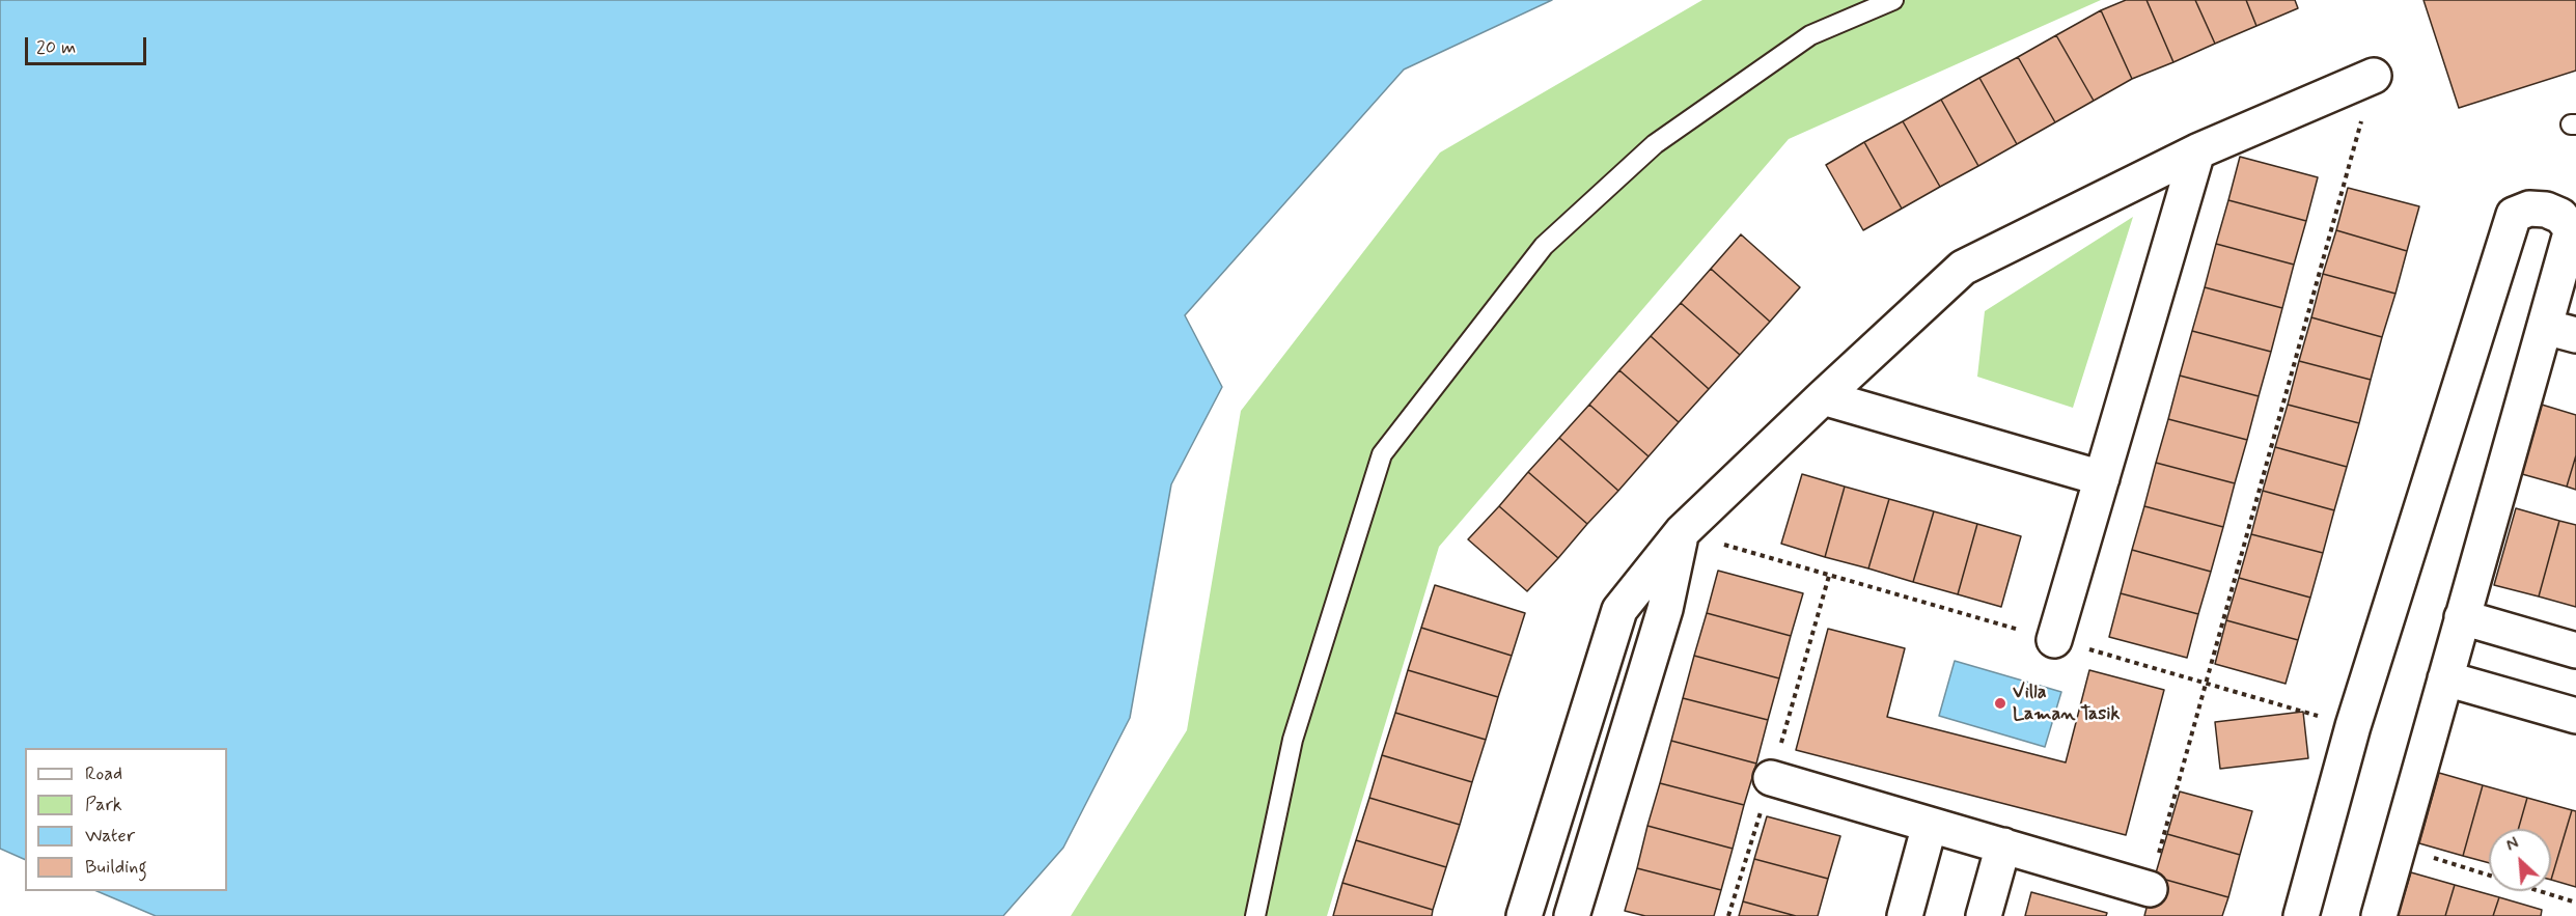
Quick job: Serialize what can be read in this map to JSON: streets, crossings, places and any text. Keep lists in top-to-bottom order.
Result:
{
  "places": ["Villa Laman Tasik"],
  "legend": [
    "Road",
    "Park",
    "Water",
    "Building"
  ],
  "scale_bar": "20 m",
  "north": "top left"
}
